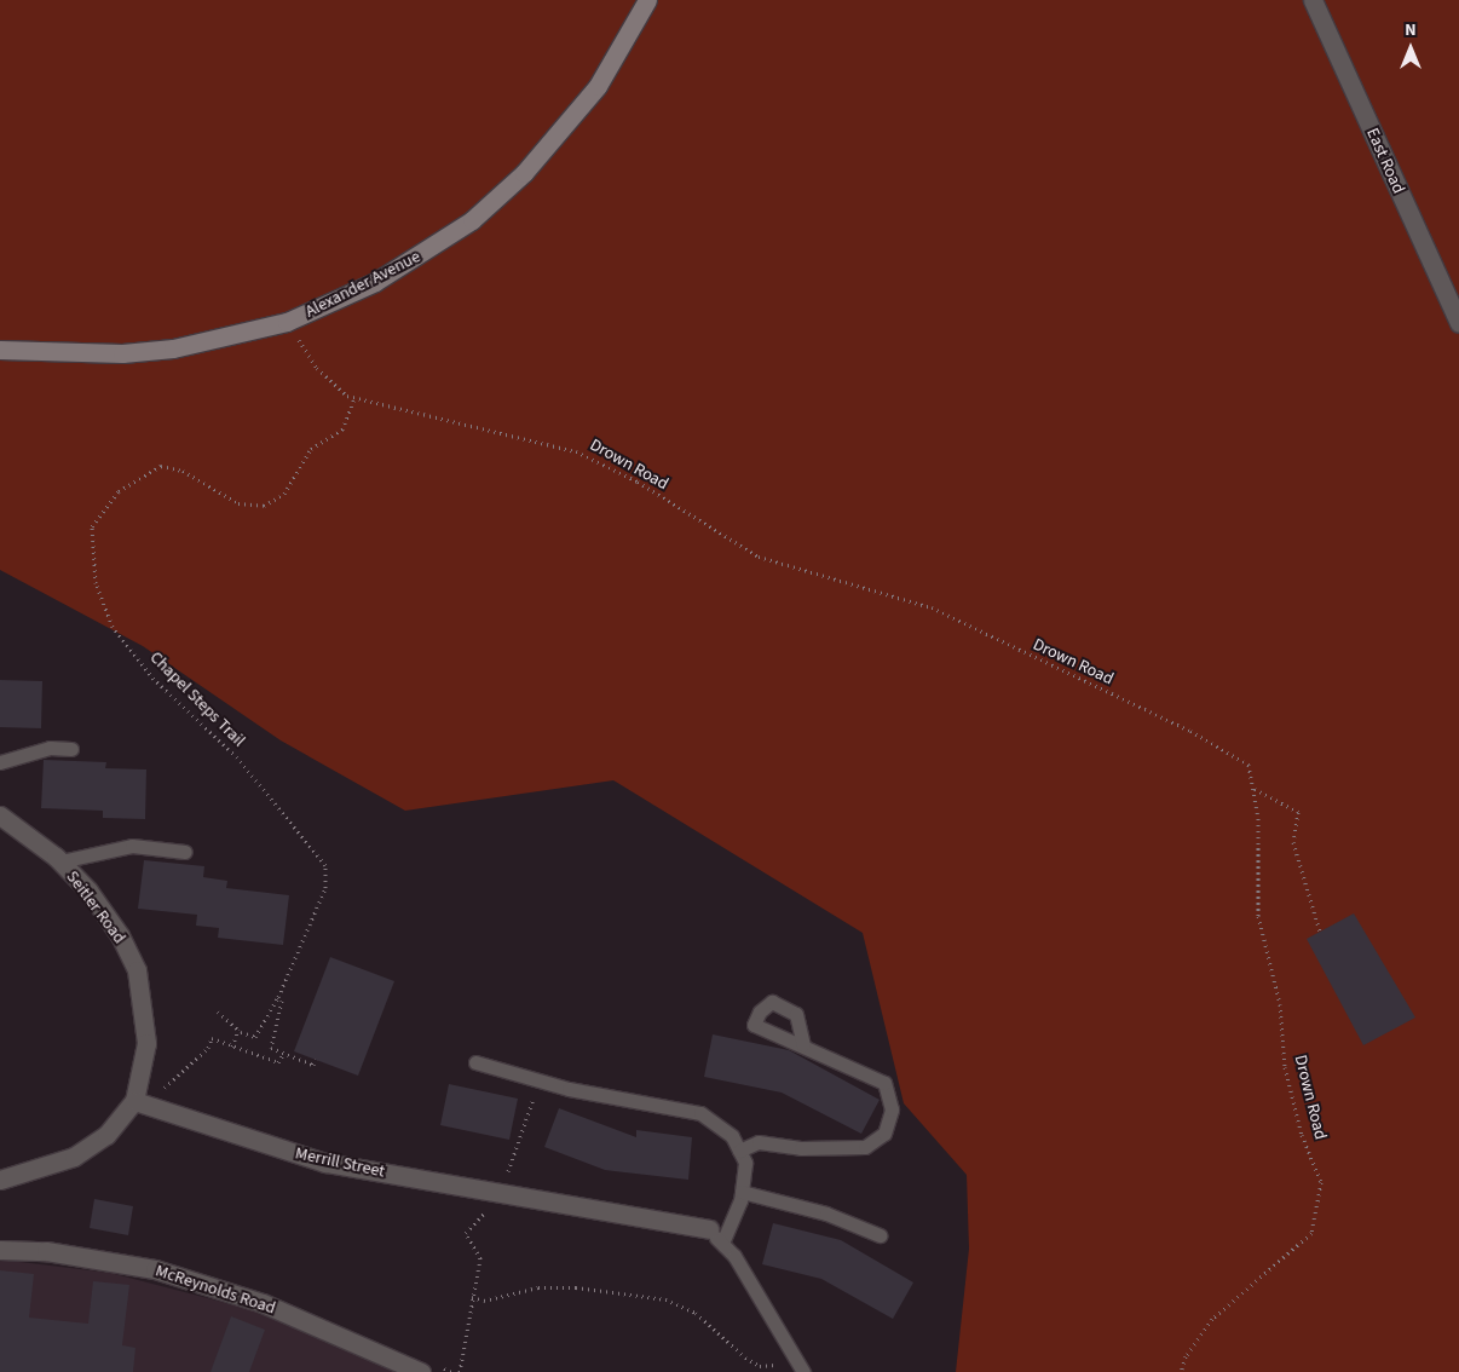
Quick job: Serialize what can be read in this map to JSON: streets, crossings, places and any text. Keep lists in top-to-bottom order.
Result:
{
  "streets": {
    "main road": ["Alexander Avenue"],
    "street": [
      "East Road",
      "Seitler Road",
      "Merrill Street",
      "McReynolds Road"
    ],
    "path": ["Drown Road", "Chapel Steps Trail"]
  },
  "crossings": [
    ["Alexander Avenue", "Drown Road"],
    ["Drown Road", "Chapel Steps Trail"],
    ["Seitler Road", "Merrill Street"]
  ],
  "north": "top"
}
